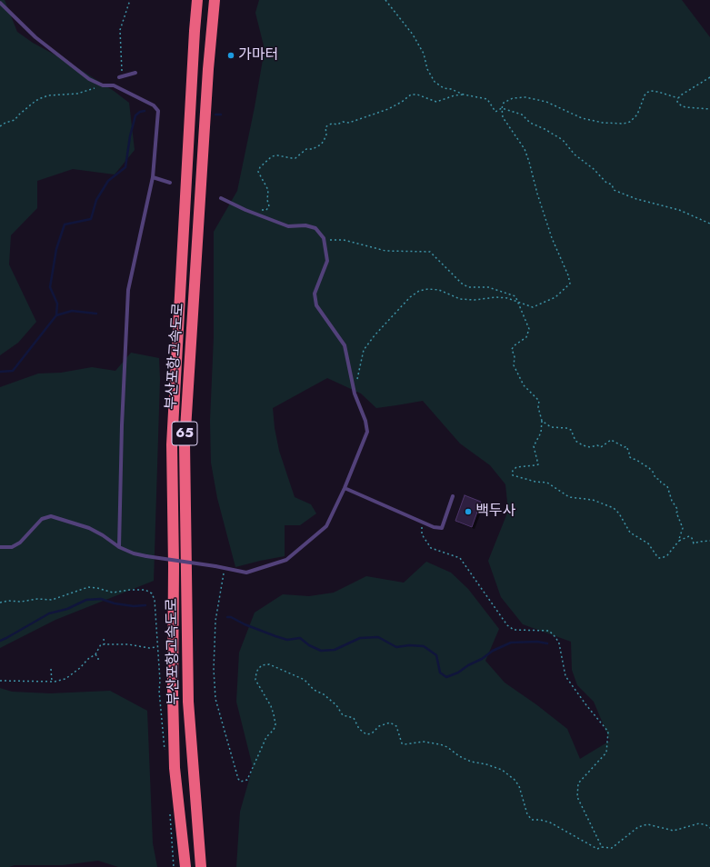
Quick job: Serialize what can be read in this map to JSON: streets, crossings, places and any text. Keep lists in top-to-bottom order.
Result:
{
  "streets": {
    "highway": ["부산포항고속도로", "65"]
  },
  "places": ["가마터", "백두사"]
}
